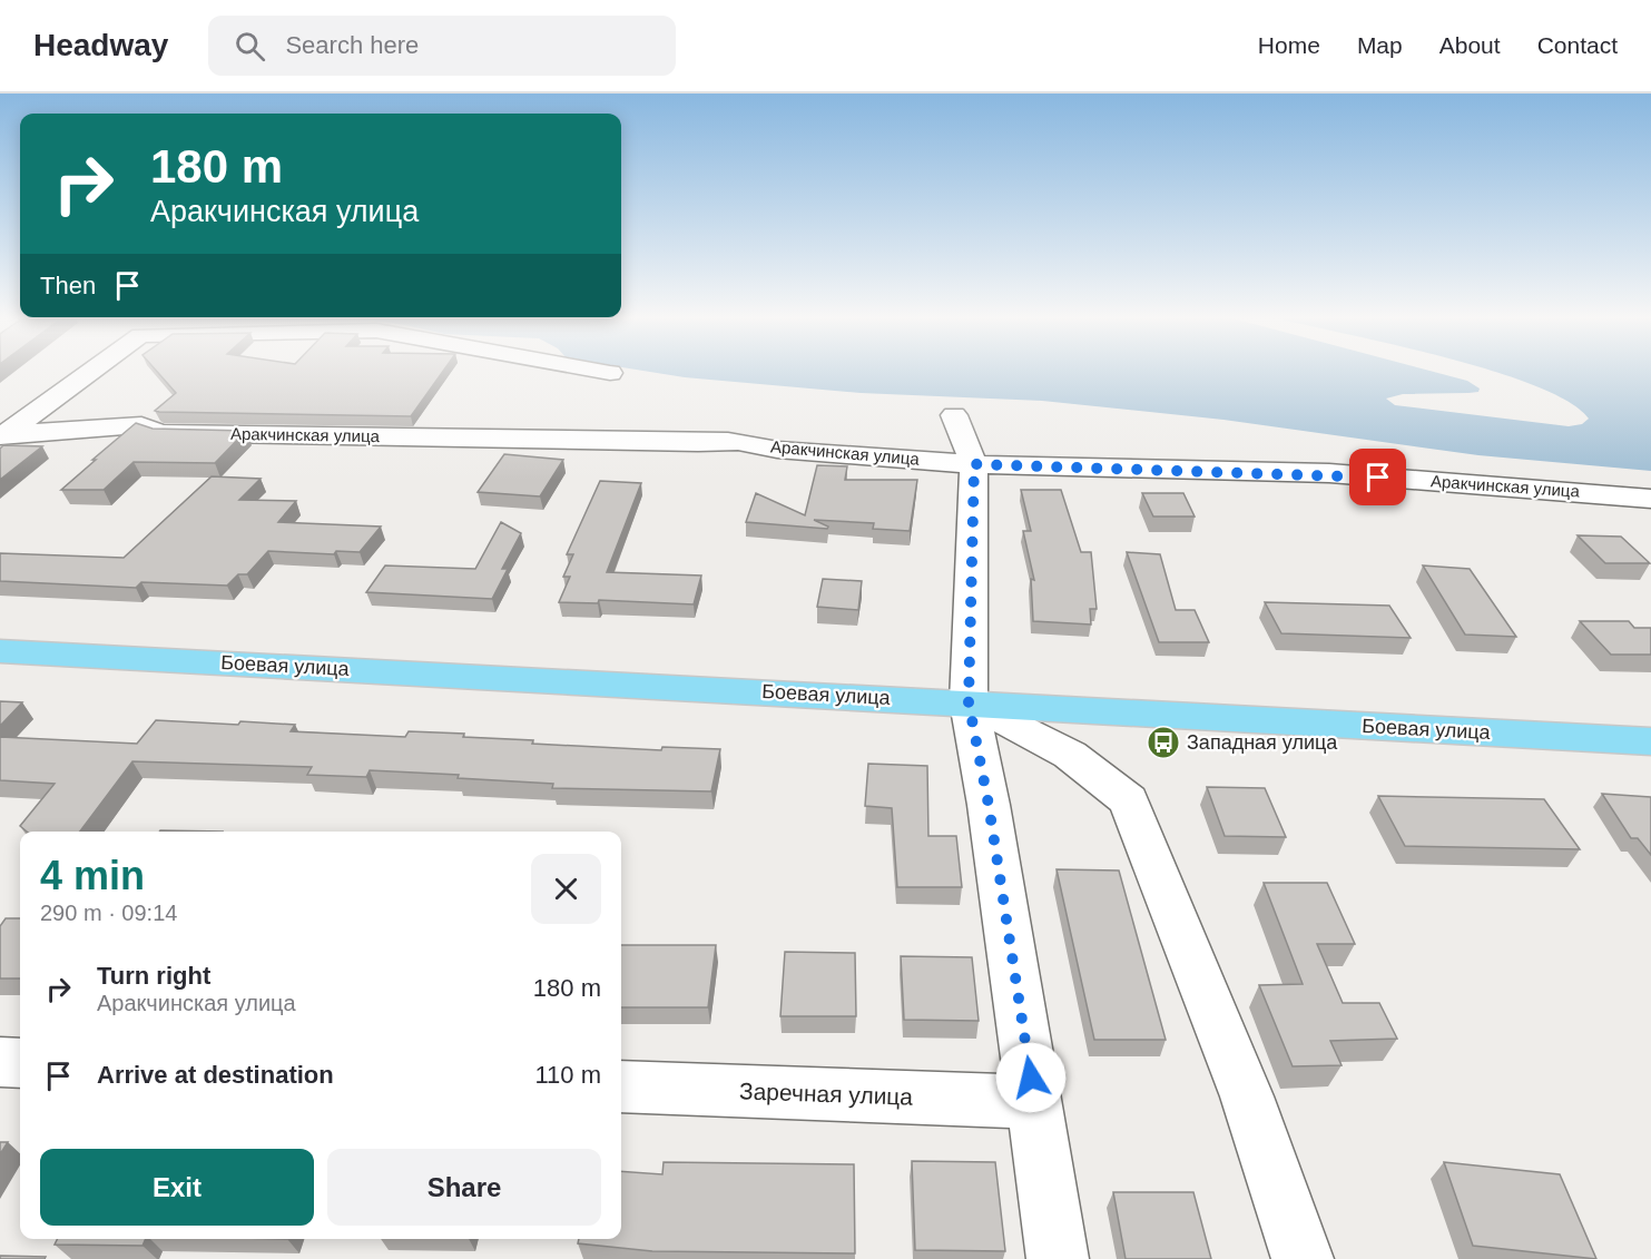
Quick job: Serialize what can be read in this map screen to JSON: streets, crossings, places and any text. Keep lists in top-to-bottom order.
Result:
{
  "streets": {
    "main road": ["Боевая улица"],
    "street": ["Аракчинская улица", "Заречная улица"]
  },
  "places": {
    "bus stop": ["Западная улица"]
  },
  "page": {
    "header": "Headway",
    "search": "Search here",
    "nav": [
      "Home",
      "Map",
      "About",
      "Contact"
    ],
    "turn": ["180 m", "Аракчинская улица"],
    "then": "Then",
    "heading": ["4 min", "290 m · 09:14"],
    "list": [
      {
        "name": "Turn right",
        "note": "Аракчинская улица",
        "value": "180 m"
      },
      {
        "name": "Arrive at destination",
        "value": "110 m"
      }
    ],
    "buttons": ["Exit", "Share"]
  }
}
